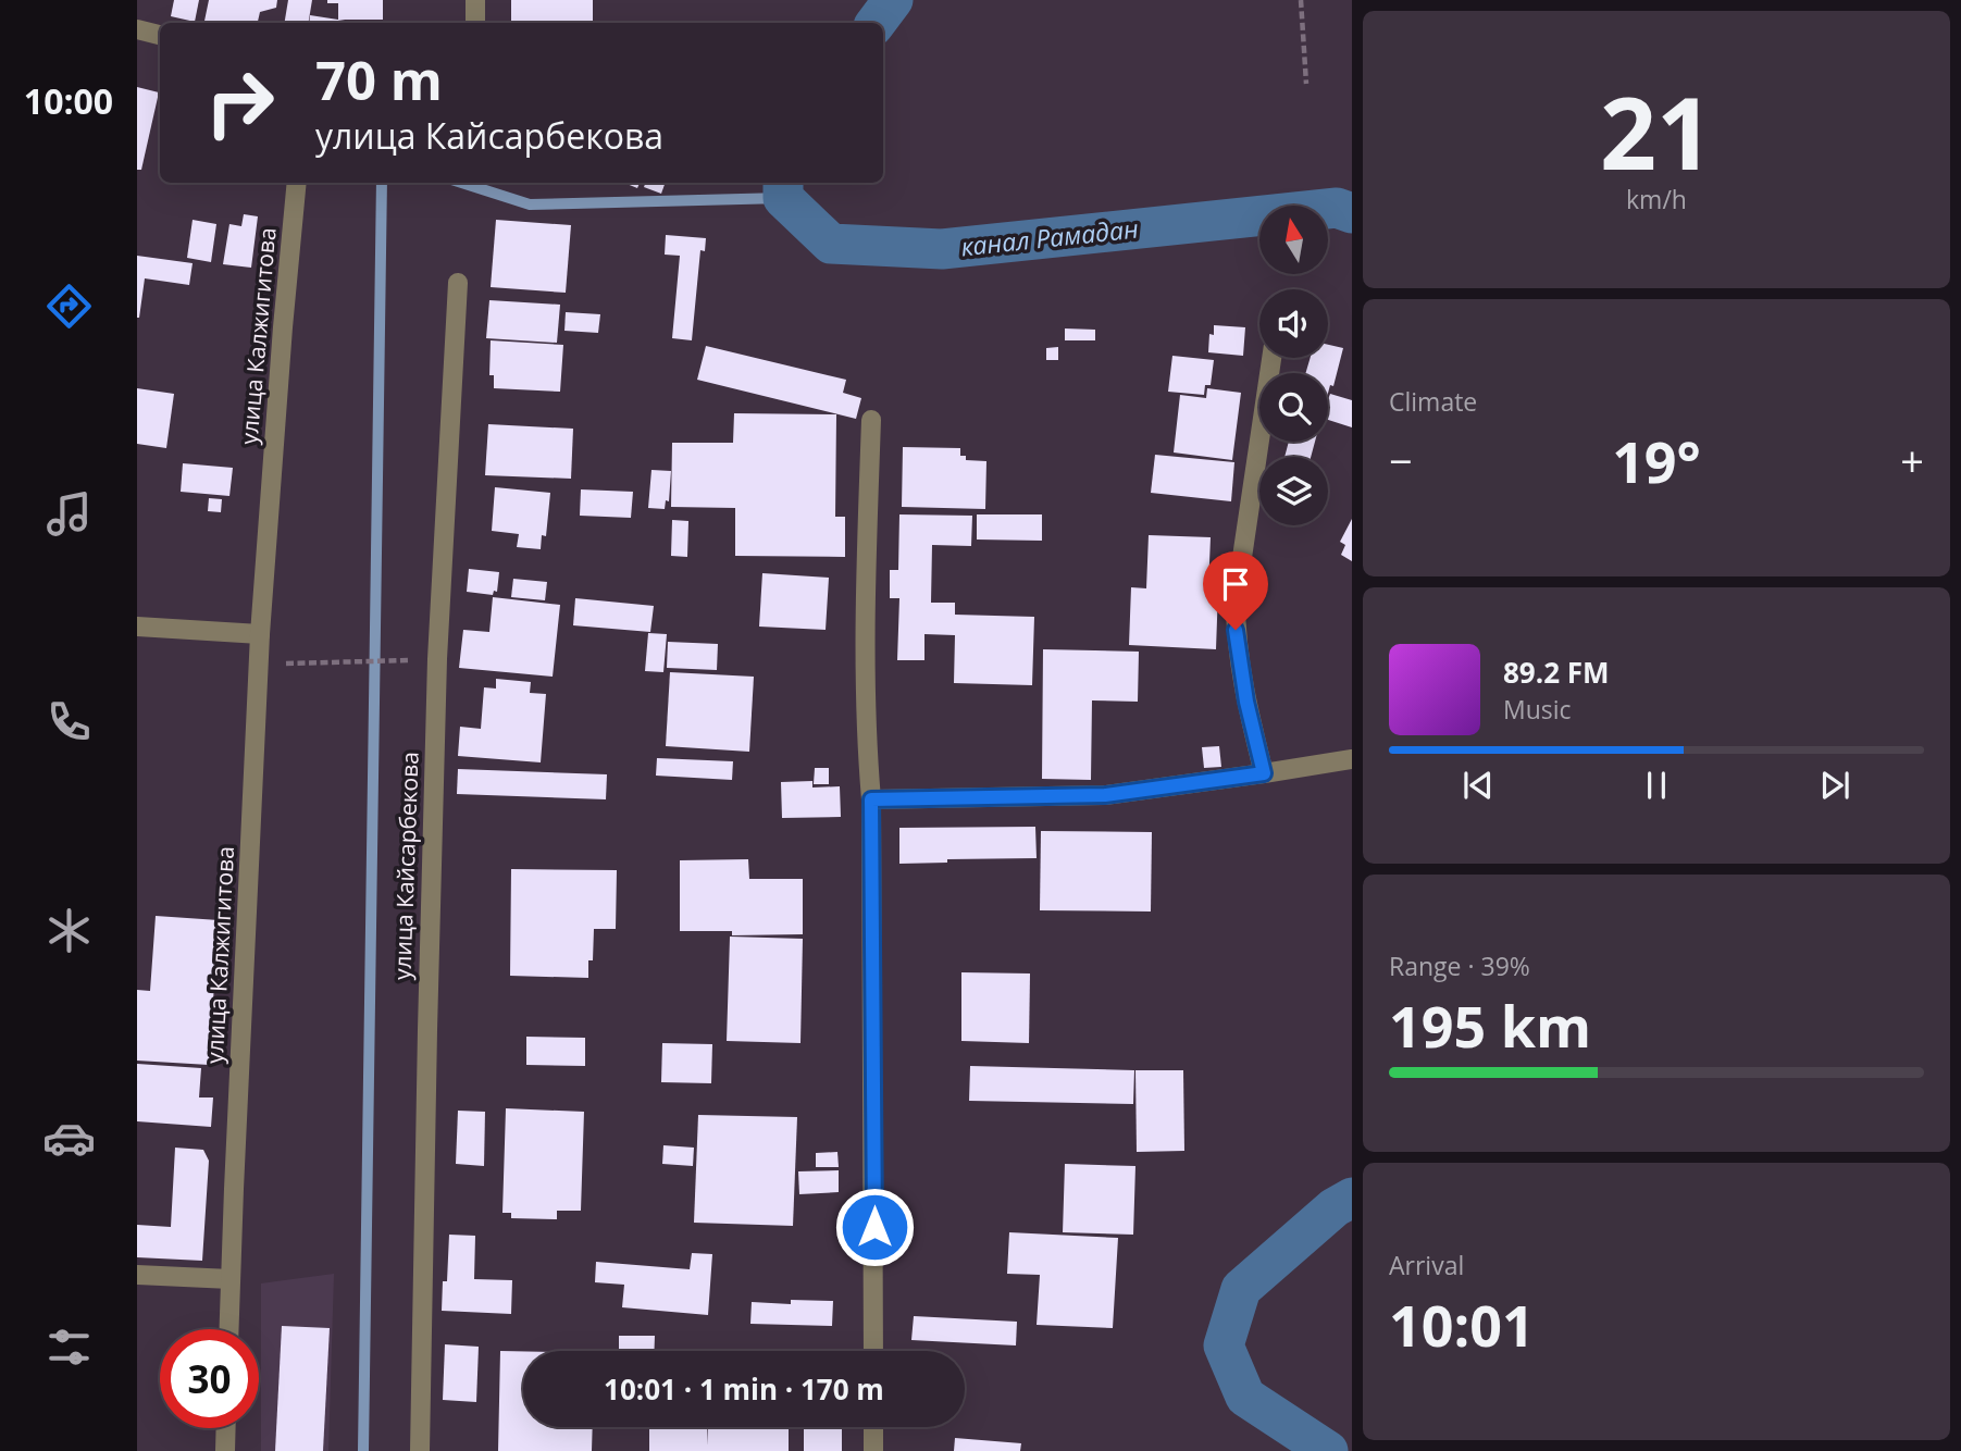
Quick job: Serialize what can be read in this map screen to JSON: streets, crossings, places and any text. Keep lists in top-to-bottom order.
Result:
{
  "streets": {
    "street": ["улица Калжигитова", "улица Кайсарбекова"]
  },
  "water": ["канал Рамадан"],
  "north": "top",
  "page": {
    "tabs": "10:00",
    "tile": [
      ["21", "km/h"],
      "Climate",
      ["Range · 39%", "195 km"],
      ["Arrival", "10:01"]
    ],
    "turn": ["70 m", "улица Кайсарбекова"],
    "heat": ["−", "19°", "+"],
    "song": ["89.2 FM", "Music"],
    "limit": "30",
    "trip": "10:01 · 1 min · 170 m"
  }
}
